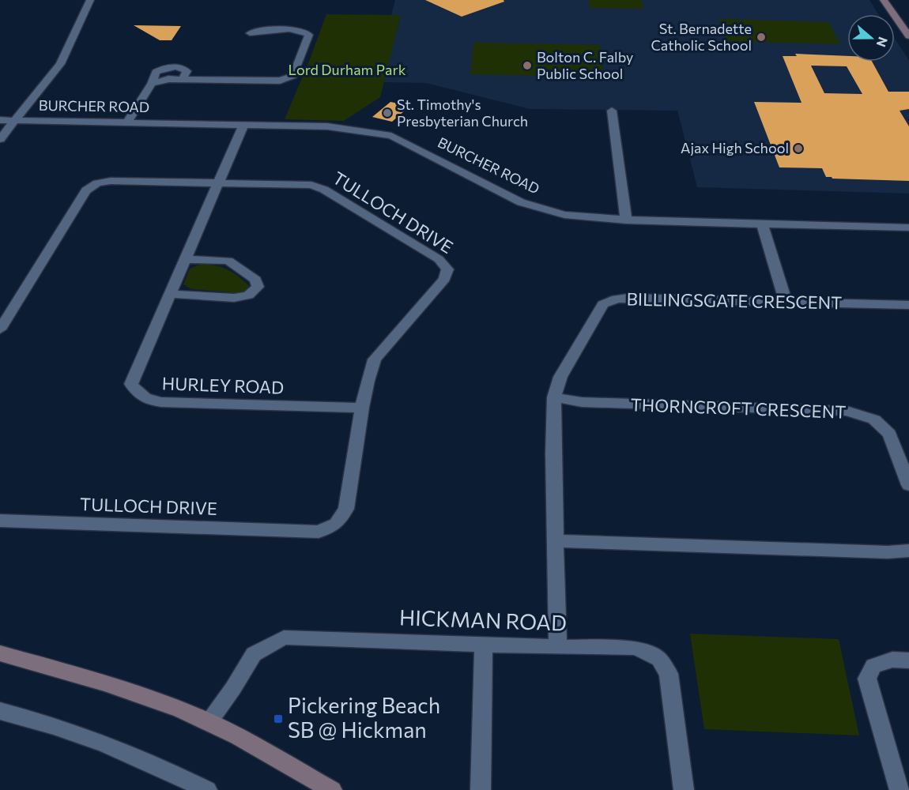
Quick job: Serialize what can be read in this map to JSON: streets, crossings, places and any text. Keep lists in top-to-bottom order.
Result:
{
  "streets": {
    "street": [
      "BURCHER ROAD",
      "TULLOCH DRIVE",
      "BILLINGSGATE CRESCENT",
      "HURLEY ROAD",
      "THORNCROFT CRESCENT",
      "HICKMAN ROAD"
    ]
  },
  "crossings": [
    ["BURCHER ROAD", "HURLEY ROAD"],
    ["TULLOCH DRIVE", "HURLEY ROAD"],
    ["BILLINGSGATE CRESCENT", "THORNCROFT CRESCENT"],
    ["BILLINGSGATE CRESCENT", "HICKMAN ROAD"]
  ],
  "parks": ["Lord Durham Park"],
  "places": {
    "other": [
      "St. Bernadette Catholic School",
      "Bolton C. Falby Public School",
      "St. Timothy's Presbyterian Church",
      "Ajax High School"
    ],
    "transit": ["Pickering Beach SB @ Hickman"]
  },
  "north": "right"
}
